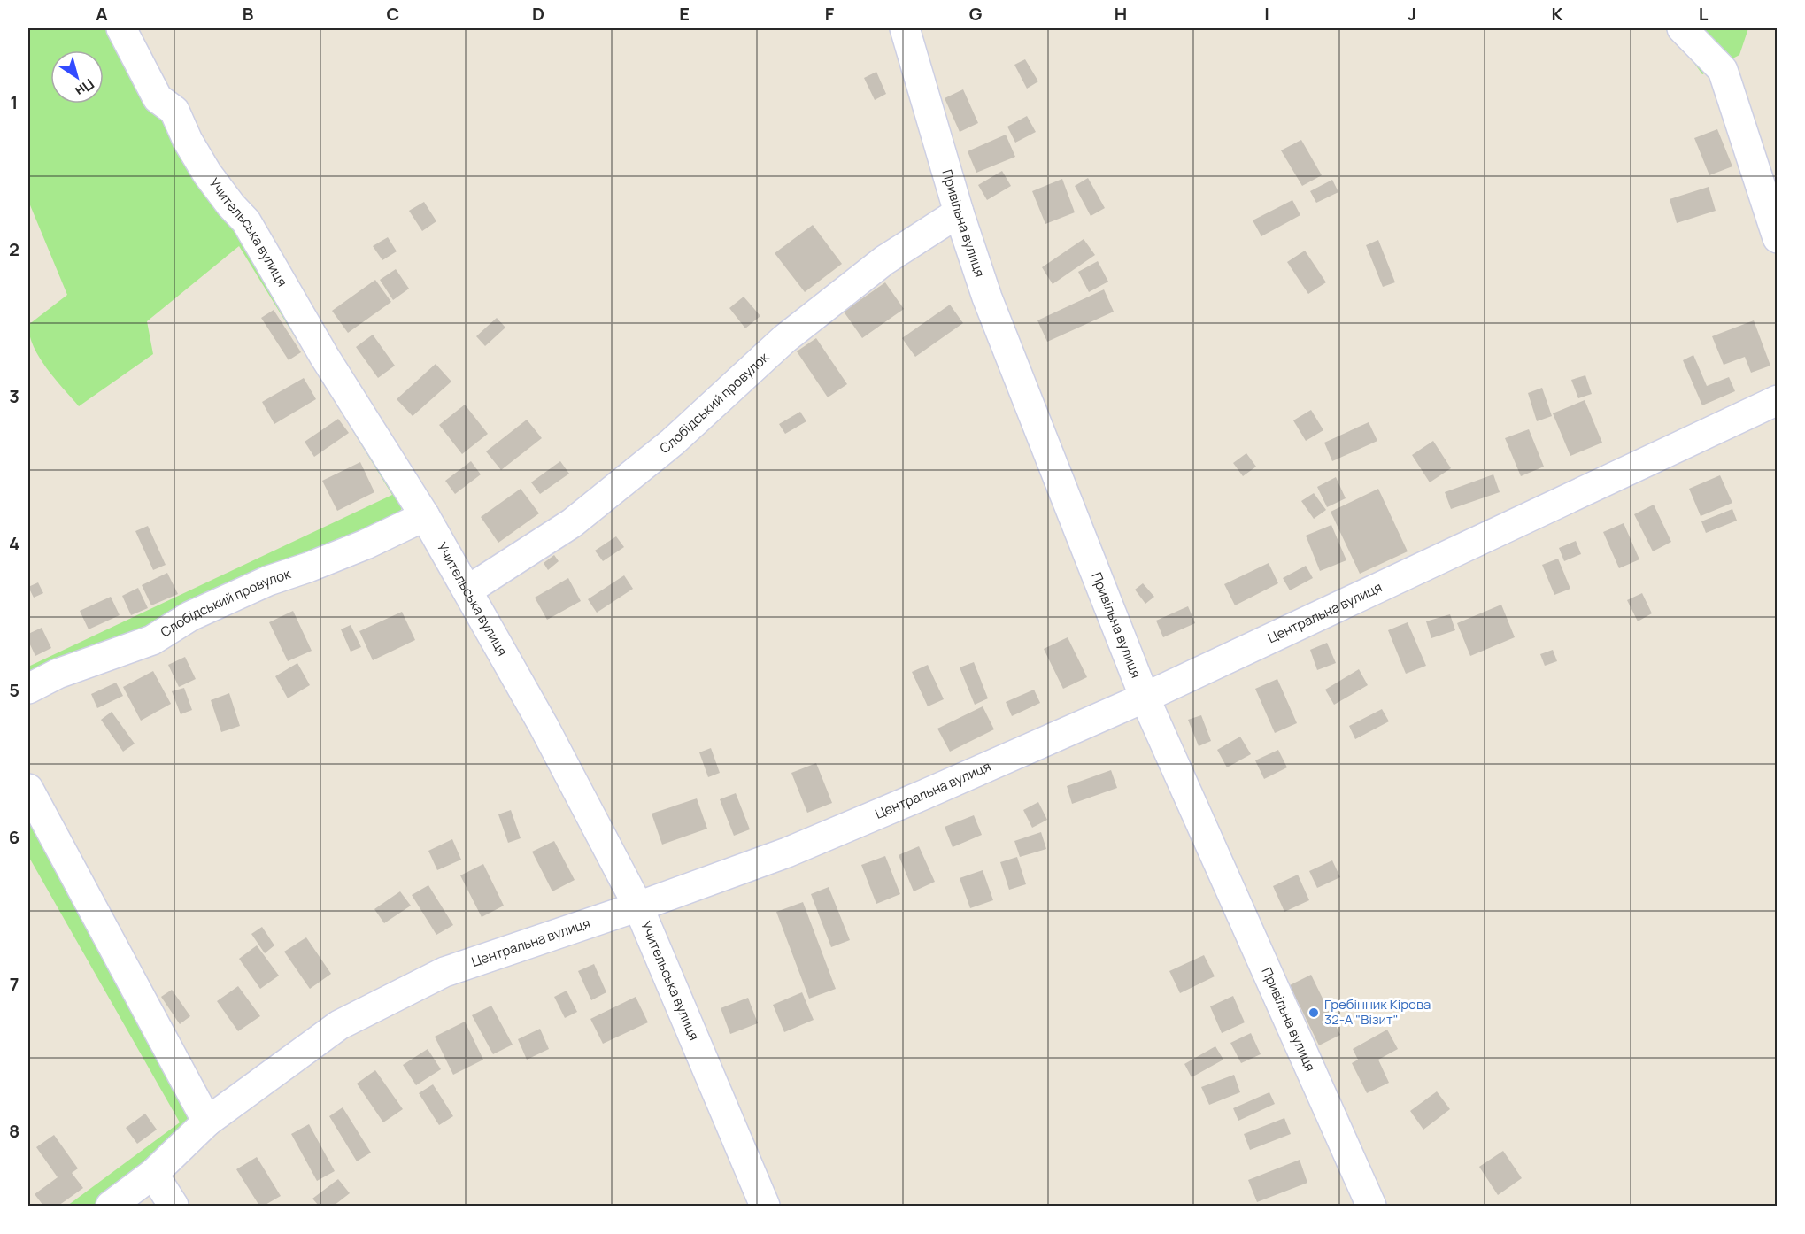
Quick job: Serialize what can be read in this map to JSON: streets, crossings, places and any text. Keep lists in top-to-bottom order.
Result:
{
  "streets": {
    "street": [
      "Привільна вулиця",
      "Учительська вулиця",
      "Слобідський провулок",
      "Центральна вулиця"
    ]
  },
  "crossings": [
    ["Привільна вулиця", "Слобідський провулок"],
    ["Привільна вулиця", "Центральна вулиця"],
    ["Учительська вулиця", "Слобідський провулок"],
    ["Учительська вулиця", "Центральна вулиця"]
  ],
  "places": ["Гребінник Кірова 32-А \"Візит\""],
  "north": "bottom right",
  "grid": {
    "columns": [
      "A",
      "B",
      "C",
      "D",
      "E",
      "F",
      "G",
      "H",
      "I",
      "J",
      "K",
      "L"
    ],
    "rows": [
      "1",
      "2",
      "3",
      "4",
      "5",
      "6",
      "7",
      "8"
    ]
  }
}
